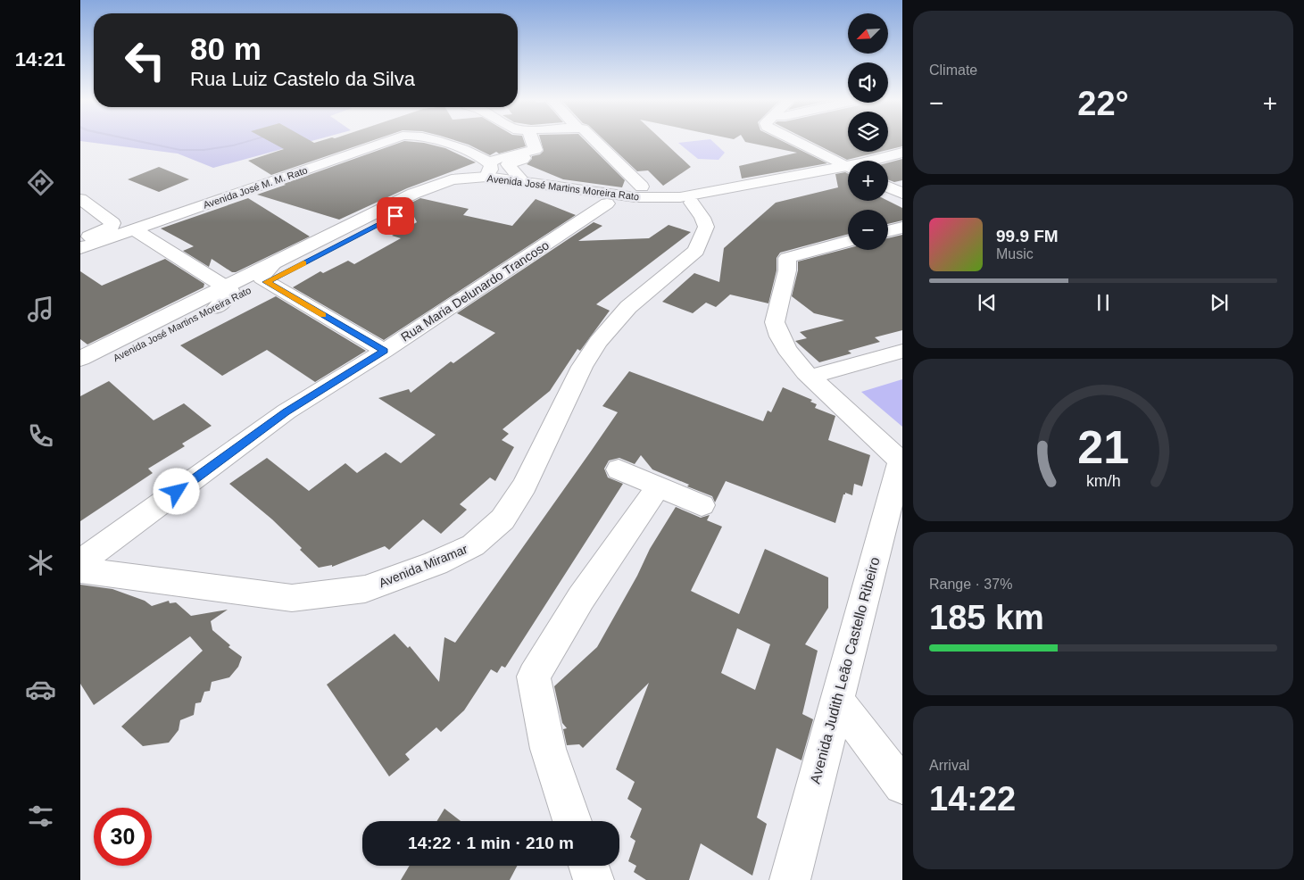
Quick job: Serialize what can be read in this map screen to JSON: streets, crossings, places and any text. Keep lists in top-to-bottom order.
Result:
{
  "streets": {
    "street": [
      "Avenida José M. M. Rato",
      "Avenida José Martins Moreira Rato",
      "Rua Maria Delunardo Trancoso",
      "Avenida Miramar",
      "Avenida Judith Leão Castello Ribeiro"
    ]
  },
  "crossings": [
    ["Avenida José M. M. Rato", "Avenida José Martins Moreira Rato"],
    ["Avenida José Martins Moreira Rato", "Rua Maria Delunardo Trancoso"],
    ["Avenida José Martins Moreira Rato", "Avenida Miramar"]
  ],
  "north": "bottom left",
  "page": {
    "tabs": "14:21",
    "tile": [
      "Climate",
      ["Range · 37%", "185 km"],
      ["Arrival", "14:22"]
    ],
    "map_buttons": ["+", "−"],
    "turn": ["80 m", "Rua Luiz Castelo da Silva"],
    "heat": ["−", "22°", "+"],
    "song": ["99.9 FM", "Music"],
    "limit": "30",
    "trip": "14:22 · 1 min · 210 m",
    "gauge": ["21", "km/h"]
  }
}
